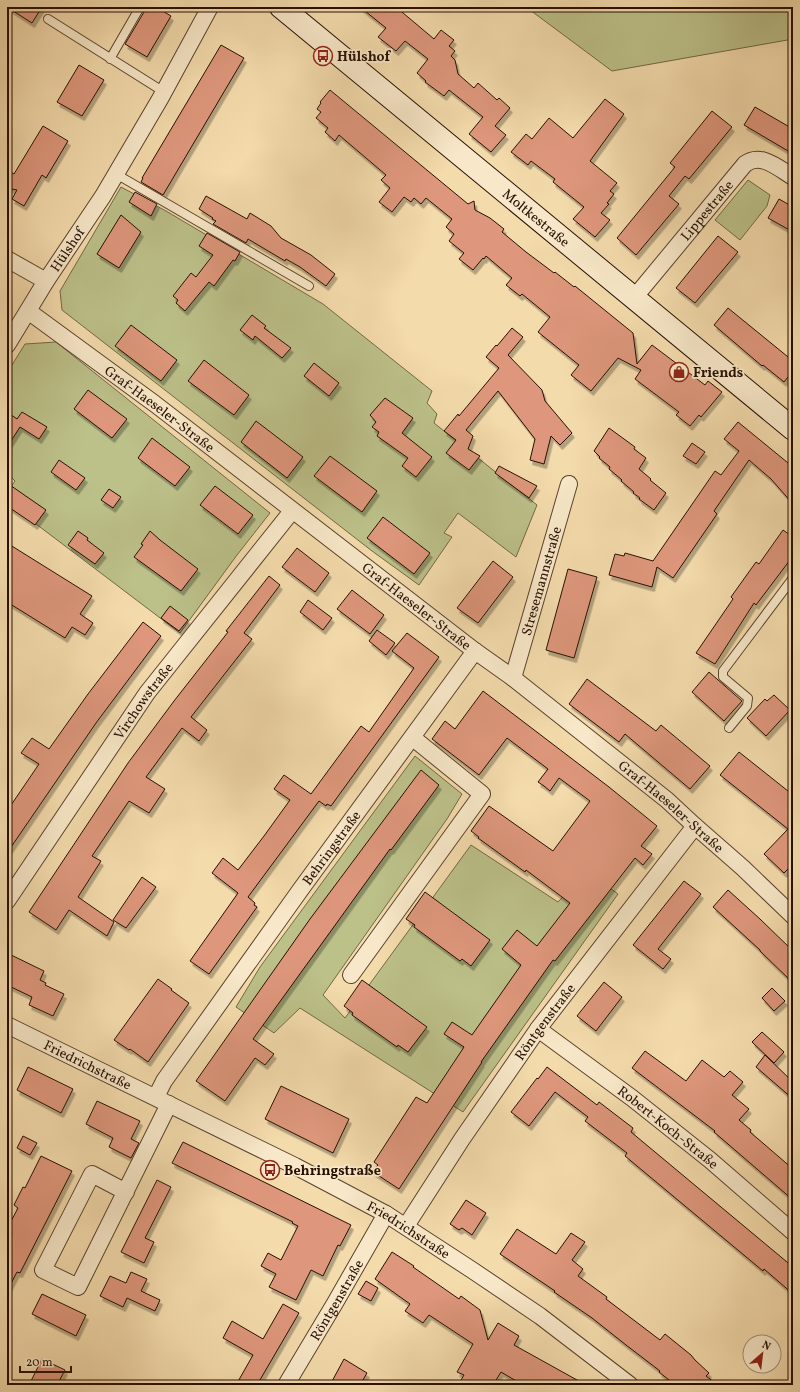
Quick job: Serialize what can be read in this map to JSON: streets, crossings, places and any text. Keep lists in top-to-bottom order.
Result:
{
  "streets": {
    "street": [
      "Lippestraße",
      "Moltkestraße",
      "Hülshof",
      "Graf-Haeseler-Straße",
      "Stresemannstraße",
      "Virchowstraße",
      "Behringstraße",
      "Röntgenstraße",
      "Friedrichstraße",
      "Robert-Koch-Straße"
    ]
  },
  "crossings": [
    ["Lippestraße", "Moltkestraße"],
    ["Hülshof", "Graf-Haeseler-Straße"],
    ["Graf-Haeseler-Straße", "Stresemannstraße"],
    ["Graf-Haeseler-Straße", "Virchowstraße"],
    ["Graf-Haeseler-Straße", "Behringstraße"],
    ["Graf-Haeseler-Straße", "Röntgenstraße"],
    ["Behringstraße", "Friedrichstraße"],
    ["Röntgenstraße", "Friedrichstraße"],
    ["Röntgenstraße", "Robert-Koch-Straße"]
  ],
  "places": {
    "bus stop": ["Hülshof", "Behringstraße"],
    "shop": ["Friends"]
  },
  "scale_bar": "20 m",
  "north": "top right"
}
